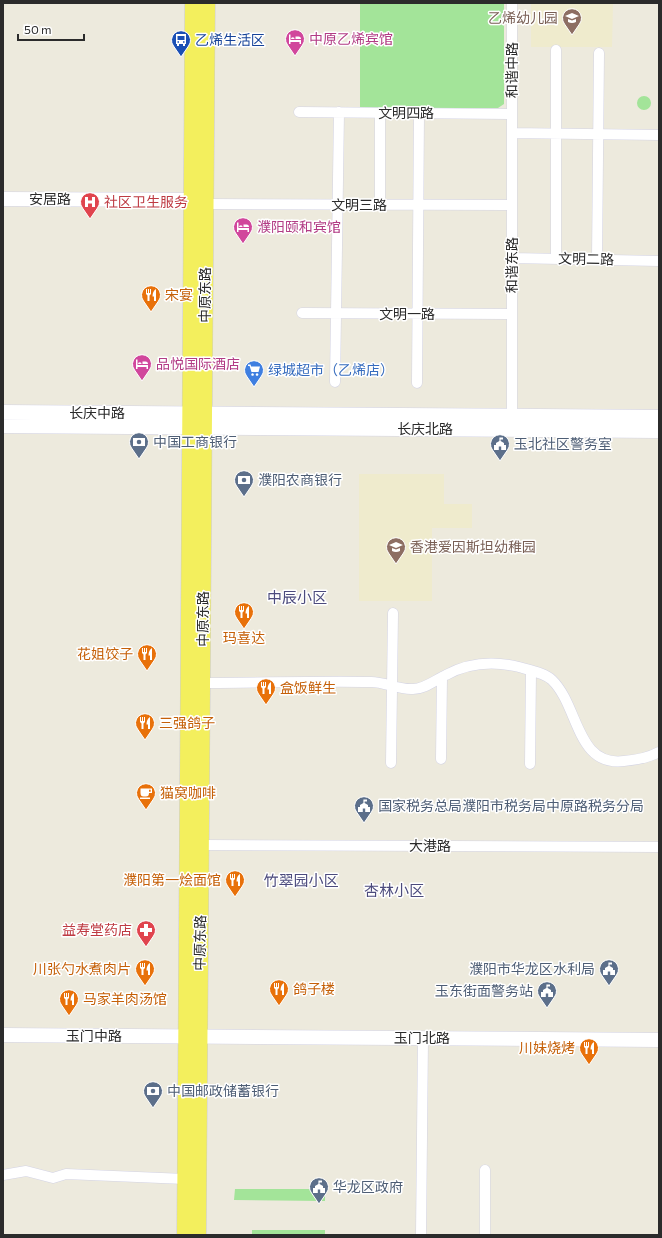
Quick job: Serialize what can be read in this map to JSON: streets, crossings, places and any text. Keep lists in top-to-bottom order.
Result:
{
  "streets": {
    "main road": [
      "安居路",
      "中原东路",
      "长庆中路",
      "长庆北路",
      "玉门中路",
      "玉门北路"
    ],
    "street": [
      "和谐中路",
      "文明四路",
      "文明三路",
      "文明二路",
      "和谐东路",
      "文明一路",
      "大港路"
    ]
  },
  "crossings": [
    ["和谐中路", "文明四路"],
    ["和谐中路", "和谐东路"],
    ["文明四路", "和谐东路"],
    ["安居路", "文明三路"],
    ["安居路", "中原东路"],
    ["文明三路", "和谐东路"],
    ["文明三路", "中原东路"],
    ["文明二路", "和谐东路"],
    ["和谐东路", "文明一路"],
    ["和谐东路", "长庆北路"],
    ["中原东路", "长庆中路"],
    ["中原东路", "长庆北路"],
    ["中原东路", "大港路"],
    ["中原东路", "玉门中路"],
    ["中原东路", "玉门北路"],
    ["长庆中路", "长庆北路"],
    ["玉门中路", "玉门北路"]
  ],
  "districts": ["中辰小区", "竹翠园小区", "杏林小区"],
  "places": {
    "school or university": ["乙烯幼儿园", "香港爱因斯坦幼稚园"],
    "hotel": ["中原乙烯宾馆", "濮阳颐和宾馆", "品悦国际酒店"],
    "bus stop": ["乙烯生活区"],
    "hospital": ["社区卫生服务"],
    "restaurant": [
      "宋宴",
      "玛喜达",
      "花姐饺子",
      "盒饭鲜生",
      "三强鸽子",
      "濮阳第一烩面馆",
      "川张勺水煮肉片",
      "鸽子楼",
      "马家羊肉汤馆",
      "川妹烧烤"
    ],
    "supermarket": ["绿城超市（乙烯店）"],
    "bank": ["中国工商银行", "濮阳农商银行", "中国邮政储蓄银行"],
    "public building": [
      "玉北社区警务室",
      "国家税务总局濮阳市税务局中原路税务分局",
      "濮阳市华龙区水利局",
      "玉东街面警务站",
      "华龙区政府"
    ],
    "cafe": ["猫窝咖啡"],
    "pharmacy": ["益寿堂药店"]
  },
  "scale_bar": "50 m"
}
